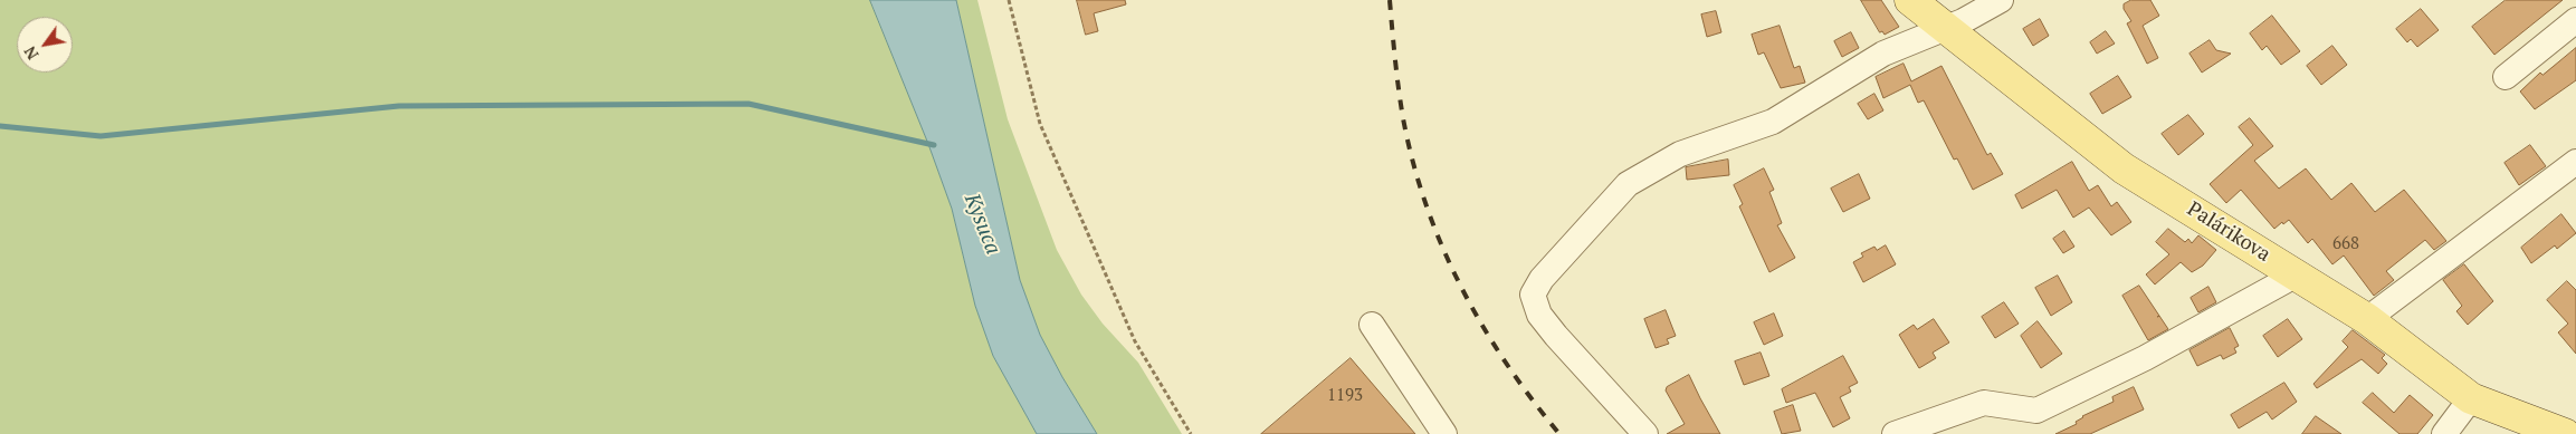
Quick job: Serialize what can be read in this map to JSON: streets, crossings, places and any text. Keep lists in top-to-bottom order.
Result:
{
  "streets": {
    "main road": ["Palárikova"]
  },
  "water": ["Kysuca"],
  "house_numbers": ["668", "1193"],
  "north": "bottom left"
}
